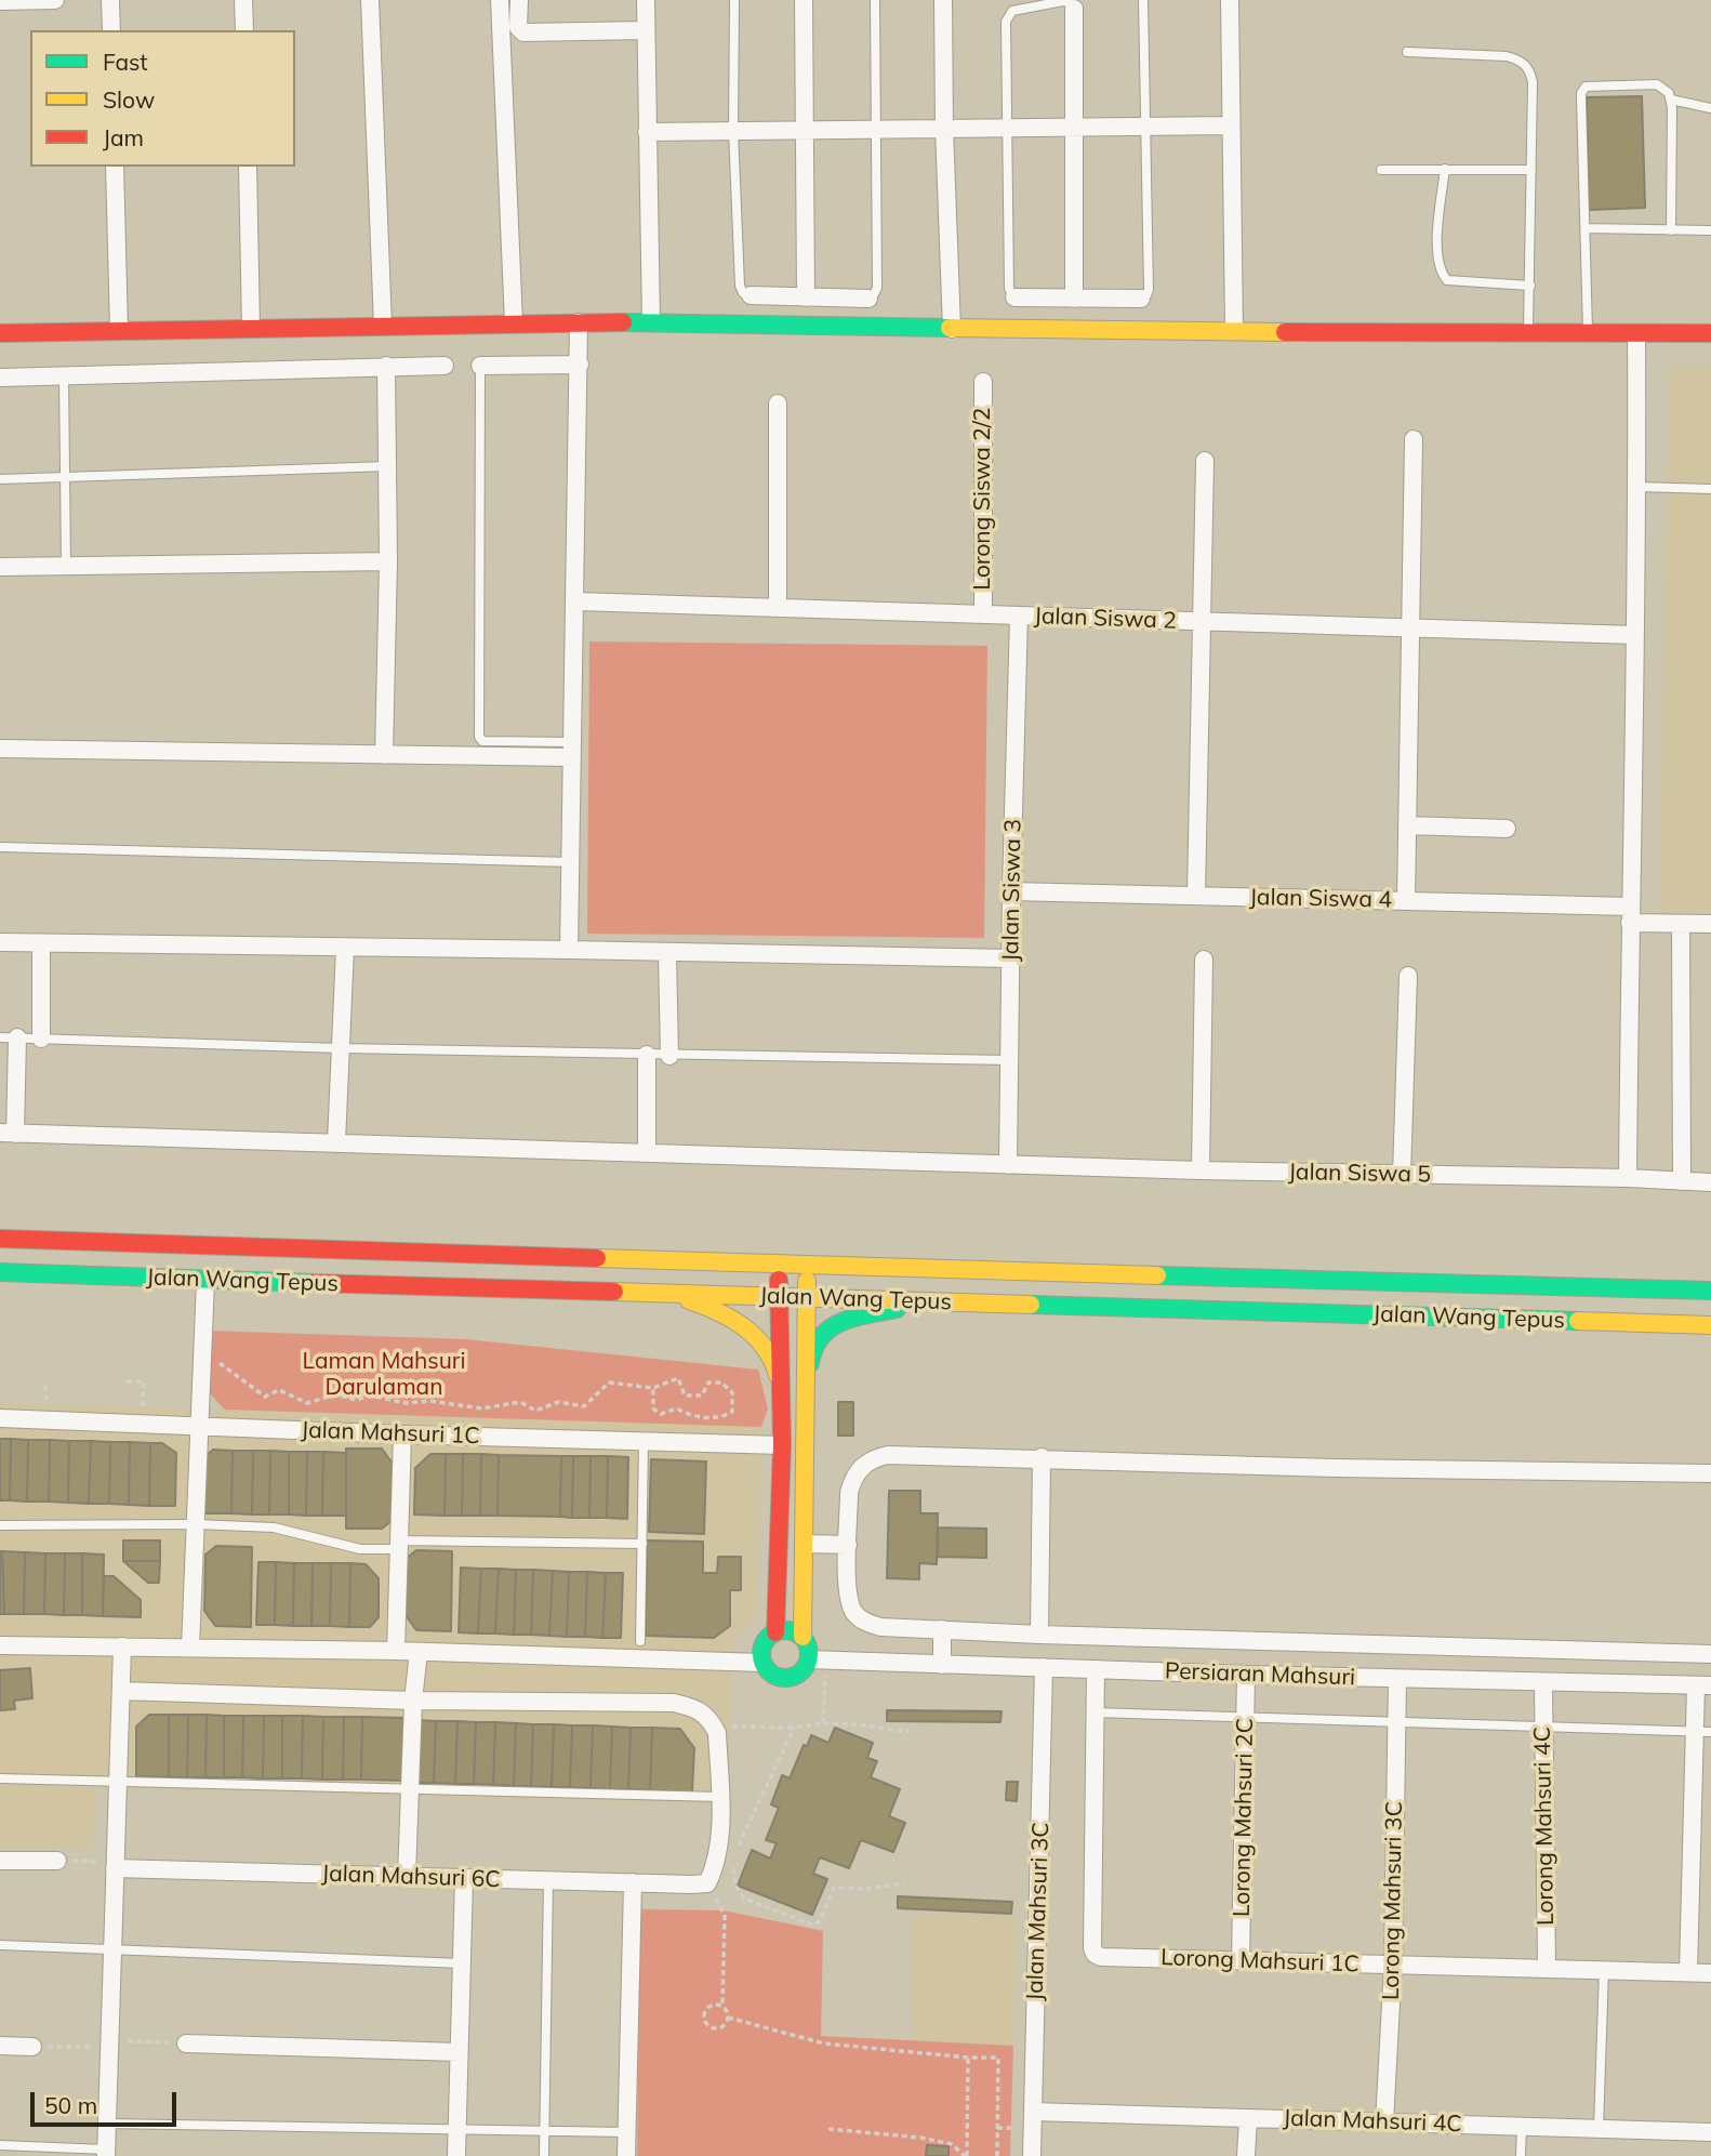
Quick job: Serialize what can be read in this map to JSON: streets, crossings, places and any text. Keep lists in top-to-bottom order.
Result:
{
  "streets": {
    "main road": ["Jalan Wang Tepus"],
    "street": [
      "Lorong Siswa 2/2",
      "Jalan Siswa 2",
      "Jalan Siswa 3",
      "Jalan Siswa 4",
      "Jalan Siswa 5",
      "Jalan Mahsuri 1C",
      "Persiaran Mahsuri",
      "Lorong Mahsuri 2C",
      "Lorong Mahsuri 4C",
      "Jalan Mahsuri 6C",
      "Lorong Mahsuri 3C",
      "Jalan Mahsuri 3C",
      "Lorong Mahsuri 1C",
      "Jalan Mahsuri 4C"
    ]
  },
  "crossings": [
    ["Lorong Siswa 2/2", "Jalan Siswa 2"],
    ["Jalan Siswa 2", "Jalan Siswa 3"],
    ["Jalan Siswa 3", "Jalan Siswa 4"],
    ["Jalan Siswa 3", "Jalan Siswa 5"],
    ["Persiaran Mahsuri", "Lorong Mahsuri 2C"],
    ["Persiaran Mahsuri", "Lorong Mahsuri 4C"],
    ["Persiaran Mahsuri", "Lorong Mahsuri 3C"],
    ["Persiaran Mahsuri", "Jalan Mahsuri 3C"],
    ["Persiaran Mahsuri", "Lorong Mahsuri 1C"],
    ["Lorong Mahsuri 2C", "Lorong Mahsuri 1C"],
    ["Lorong Mahsuri 4C", "Lorong Mahsuri 1C"],
    ["Lorong Mahsuri 3C", "Lorong Mahsuri 1C"],
    ["Lorong Mahsuri 3C", "Jalan Mahsuri 4C"],
    ["Jalan Mahsuri 3C", "Jalan Mahsuri 4C"]
  ],
  "parks": ["Laman Mahsuri Darulaman"],
  "legend": ["Fast", "Slow", "Jam"],
  "scale_bar": "50 m"
}
